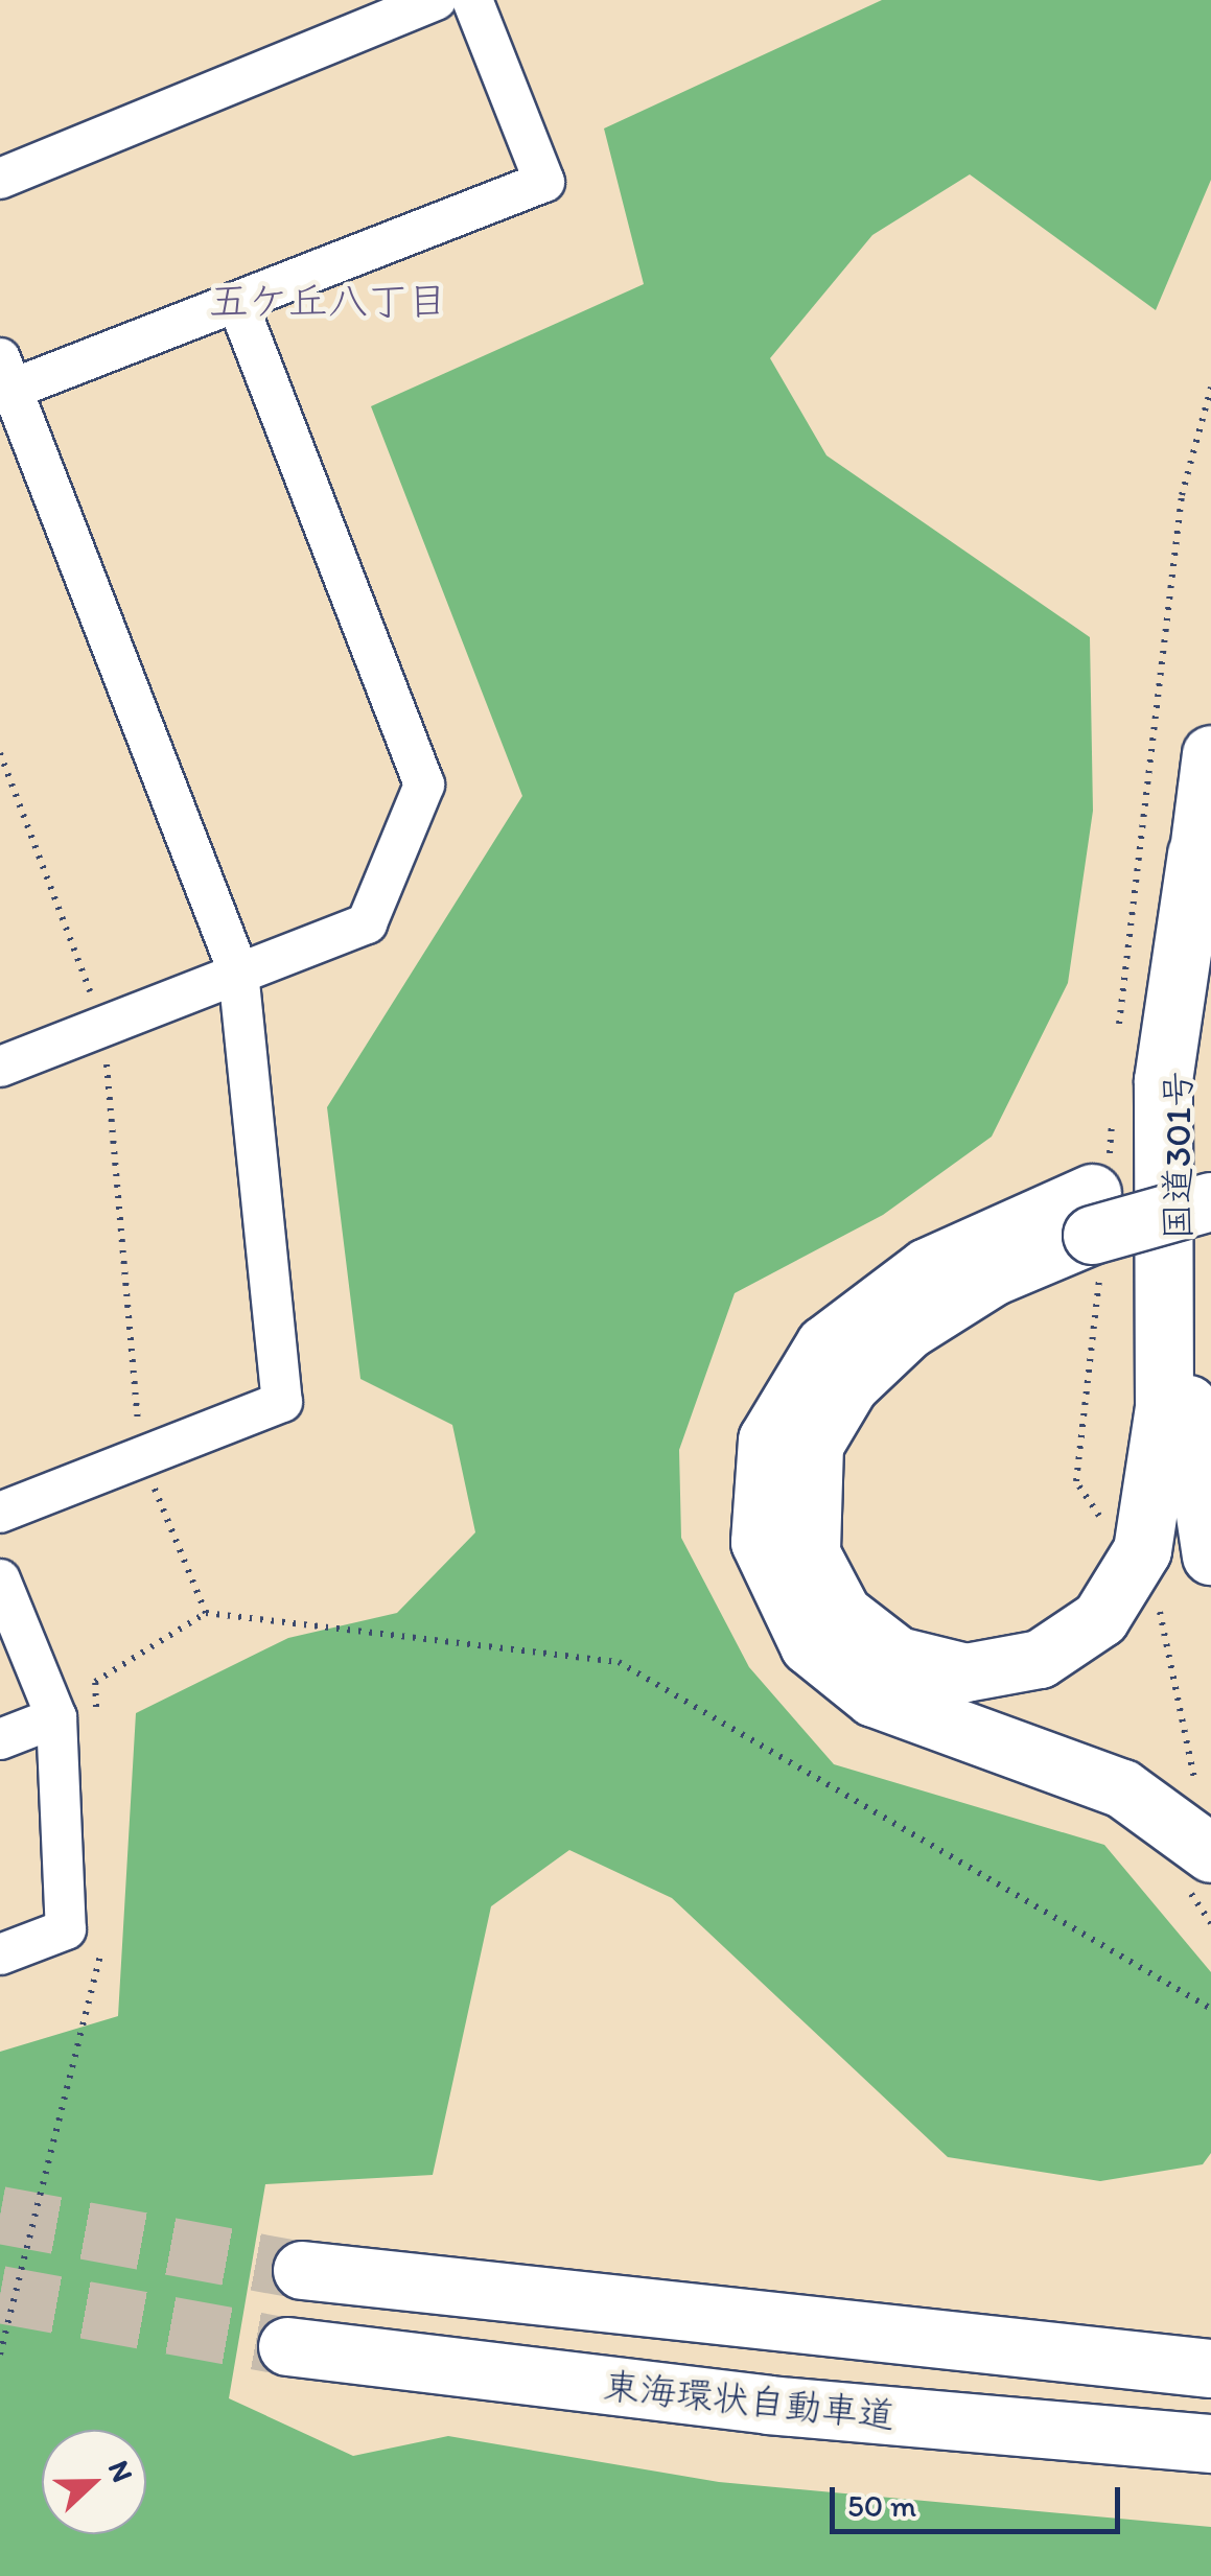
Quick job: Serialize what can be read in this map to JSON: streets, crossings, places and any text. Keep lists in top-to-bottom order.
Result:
{
  "streets": {
    "highway": ["国道301号", "東海環状自動車道"]
  },
  "districts": ["五ケ丘八丁目"],
  "scale_bar": "50 m",
  "north": "right"
}
